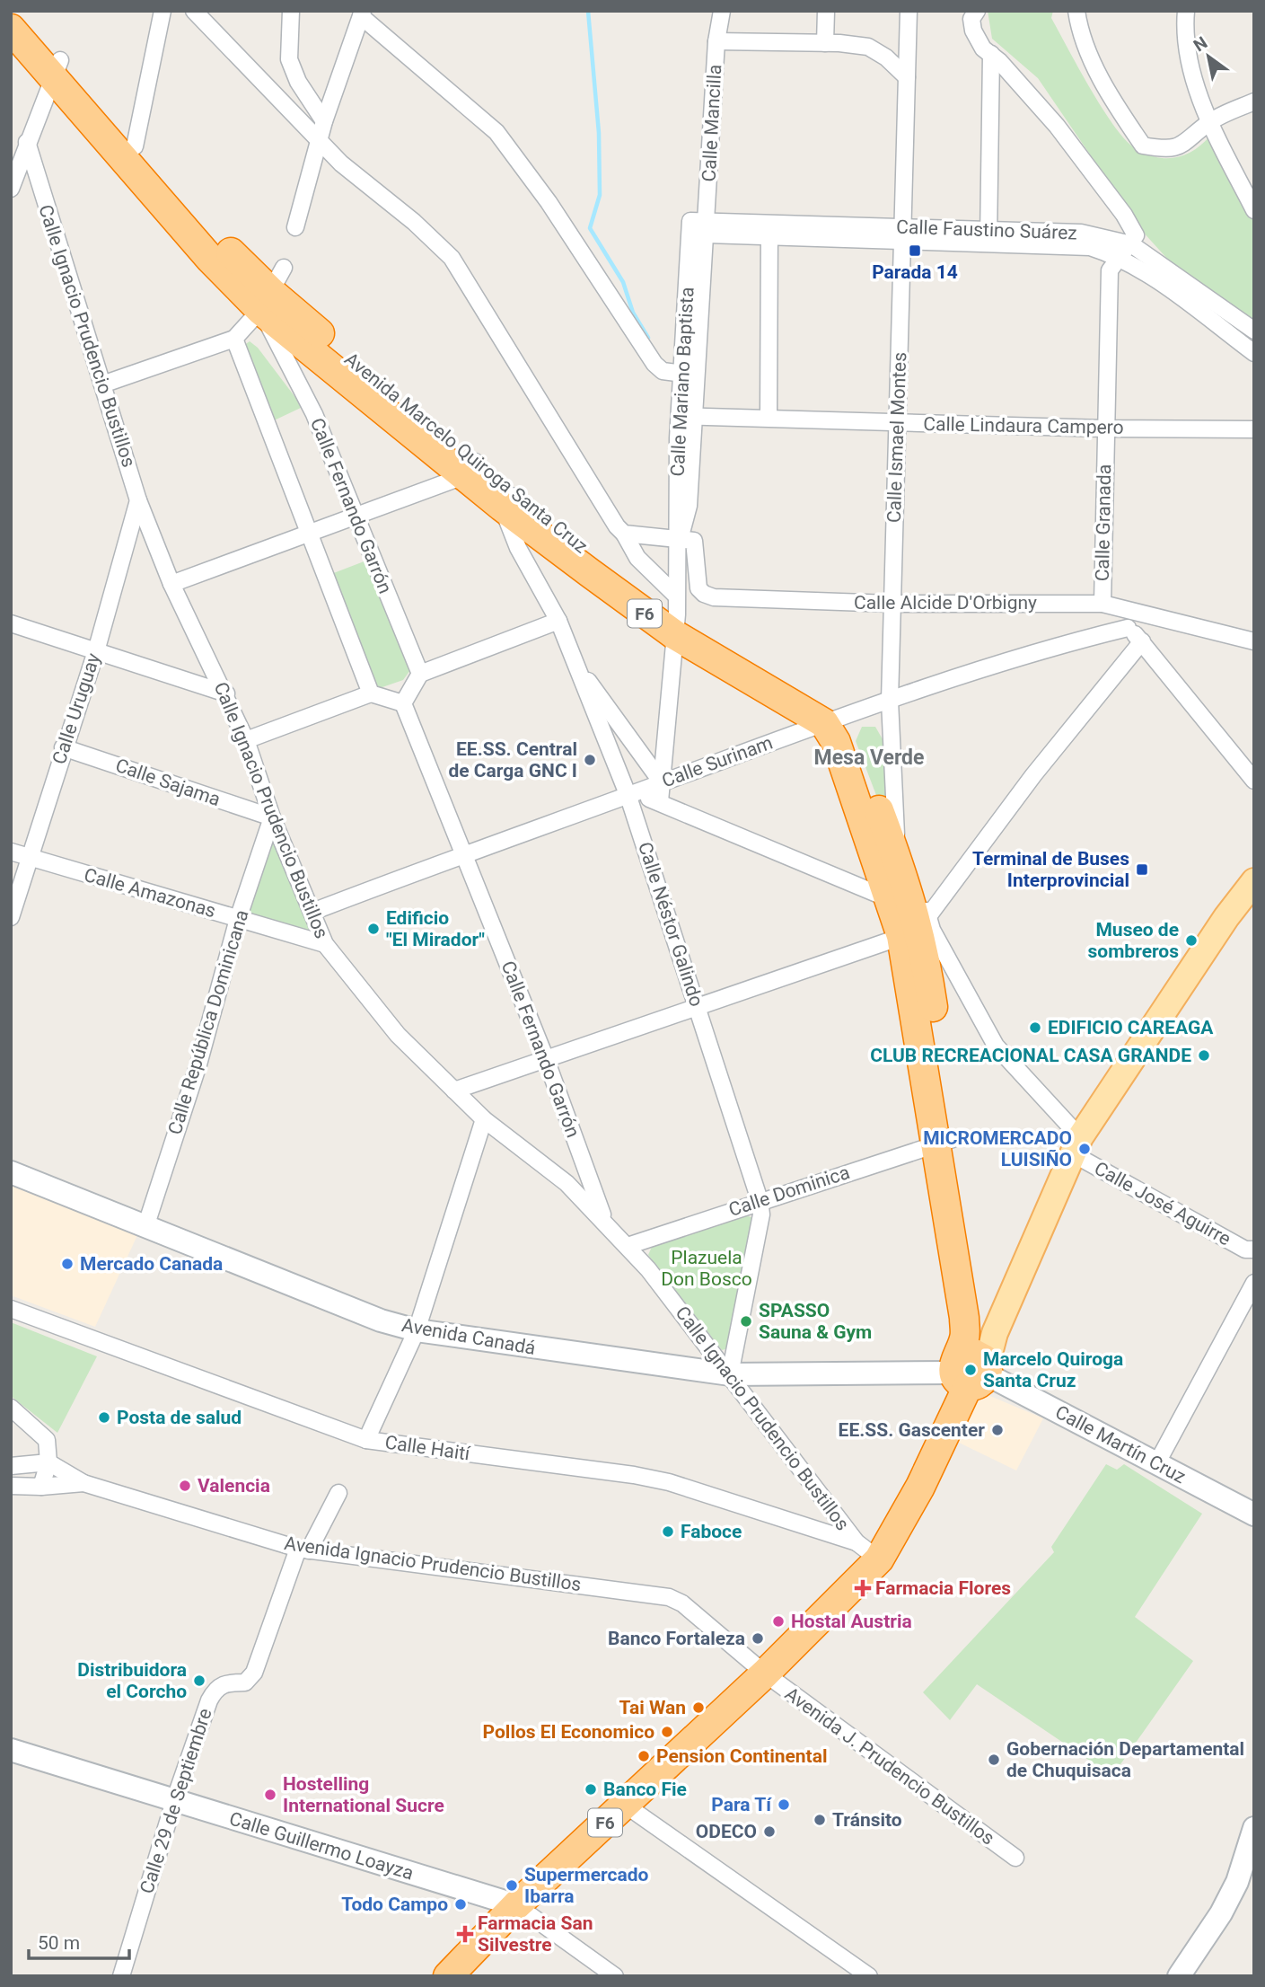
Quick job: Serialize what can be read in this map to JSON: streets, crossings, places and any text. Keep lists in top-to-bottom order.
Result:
{
  "streets": {
    "highway": ["Avenida Marcelo Quiroga Santa Cruz", "F6"],
    "main road": ["Avenida Canadá", "Calle Martín Cruz", "Calle Guillermo Loayza"],
    "street": [
      "Calle Mancilla",
      "Calle Faustino Suárez",
      "Calle Ignacio Prudencio Bustillos",
      "Calle Mariano Baptista",
      "Calle Lindaura Campero",
      "Calle Ismael Montes",
      "Calle Fernando Garrón",
      "Calle Granada",
      "Calle Alcide D'Orbigny",
      "Calle Uruguay",
      "Calle Surinam",
      "Calle Sajama",
      "Calle Amazonas",
      "Calle Néstor Galindo",
      "Calle República Dominicana",
      "Calle Dominica",
      "Calle José Aguirre",
      "Calle Haití",
      "Avenida Ignacio Prudencio Bustillos",
      "Avenida J. Prudencio Bustillos",
      "Calle 29 de Septiembre"
    ]
  },
  "crossings": [
    ["Calle Mancilla", "Calle Faustino Suárez"],
    ["Calle Mancilla", "Calle Mariano Baptista"],
    ["Calle Faustino Suárez", "Calle Mariano Baptista"],
    ["Calle Faustino Suárez", "Calle Ismael Montes"],
    ["Calle Faustino Suárez", "Calle Granada"],
    ["Calle Ignacio Prudencio Bustillos", "Calle Fernando Garrón"],
    ["Calle Ignacio Prudencio Bustillos", "F6"],
    ["Calle Ignacio Prudencio Bustillos", "Calle Uruguay"],
    ["Calle Ignacio Prudencio Bustillos", "Calle Surinam"],
    ["Calle Ignacio Prudencio Bustillos", "Calle Sajama"],
    ["Calle Ignacio Prudencio Bustillos", "Calle Amazonas"],
    ["Calle Ignacio Prudencio Bustillos", "Calle Néstor Galindo"],
    ["Calle Ignacio Prudencio Bustillos", "Calle República Dominicana"],
    ["Calle Ignacio Prudencio Bustillos", "Calle Dominica"],
    ["Calle Ignacio Prudencio Bustillos", "Avenida Canadá"],
    ["Calle Ignacio Prudencio Bustillos", "Calle Haití"],
    ["Calle Mariano Baptista", "Calle Lindaura Campero"],
    ["Calle Mariano Baptista", "Avenida Marcelo Quiroga Santa Cruz"],
    ["Calle Mariano Baptista", "Calle Alcide D'Orbigny"],
    ["Calle Mariano Baptista", "Calle Surinam"],
    ["Calle Lindaura Campero", "Calle Ismael Montes"],
    ["Calle Lindaura Campero", "Calle Granada"],
    ["Calle Ismael Montes", "Calle Alcide D'Orbigny"],
    ["Calle Ismael Montes", "F6"],
    ["Calle Ismael Montes", "Calle Surinam"],
    ["Avenida Marcelo Quiroga Santa Cruz", "Calle Fernando Garrón"],
    ["Avenida Marcelo Quiroga Santa Cruz", "F6"],
    ["Avenida Marcelo Quiroga Santa Cruz", "Calle Surinam"],
    ["Avenida Marcelo Quiroga Santa Cruz", "Calle Néstor Galindo"],
    ["Calle Fernando Garrón", "Calle Surinam"],
    ["Calle Granada", "Calle Alcide D'Orbigny"],
    ["F6", "Calle Surinam"],
    ["F6", "Calle Dominica"],
    ["F6", "Calle José Aguirre"],
    ["F6", "Avenida Canadá"],
    ["F6", "Calle Martín Cruz"],
    ["F6", "Avenida Ignacio Prudencio Bustillos"],
    ["F6", "Avenida J. Prudencio Bustillos"],
    ["F6", "Calle Guillermo Loayza"],
    ["Calle Uruguay", "Calle Sajama"],
    ["Calle Uruguay", "Calle Amazonas"],
    ["Calle Surinam", "Calle Néstor Galindo"],
    ["Calle Sajama", "Calle República Dominicana"],
    ["Calle Amazonas", "Calle República Dominicana"],
    ["Calle Néstor Galindo", "Calle Dominica"],
    ["Calle Néstor Galindo", "Avenida Canadá"],
    ["Calle República Dominicana", "Avenida Canadá"],
    ["Avenida Canadá", "Calle Martín Cruz"],
    ["Avenida Ignacio Prudencio Bustillos", "Avenida J. Prudencio Bustillos"],
    ["Avenida Ignacio Prudencio Bustillos", "Calle 29 de Septiembre"],
    ["Calle 29 de Septiembre", "Calle Guillermo Loayza"]
  ],
  "districts": ["Mesa Verde"],
  "parks": ["Plazuela Don Bosco"],
  "places": {
    "transit": ["Parada 14", "Terminal de Buses Interprovincial"],
    "other": [
      "EE.SS. Central de Carga GNC I",
      "Edificio \"El Mirador\"",
      "Museo de sombreros",
      "EDIFICIO CAREAGA",
      "CLUB RECREACIONAL CASA GRANDE",
      "MICROMERCADO LUISIÑO",
      "Mercado Canada",
      "SPASSO Sauna & Gym",
      "Marcelo Quiroga Santa Cruz",
      "Posta de salud",
      "EE.SS. Gascenter",
      "Valencia",
      "Faboce",
      "Hostal Austria",
      "Banco Fortaleza",
      "Distribuidora el Corcho",
      "Tai Wan",
      "Pollos El Economico",
      "Pension Continental",
      "Gobernación Departamental de Chuquisaca",
      "Banco Fie",
      "Hostelling International Sucre",
      "Para Tí",
      "Tránsito",
      "ODECO",
      "Supermercado Ibarra",
      "Todo Campo"
    ],
    "health": ["Farmacia Flores", "Farmacia San Silvestre"]
  },
  "scale_bar": "50 m",
  "north": "top left"
}
